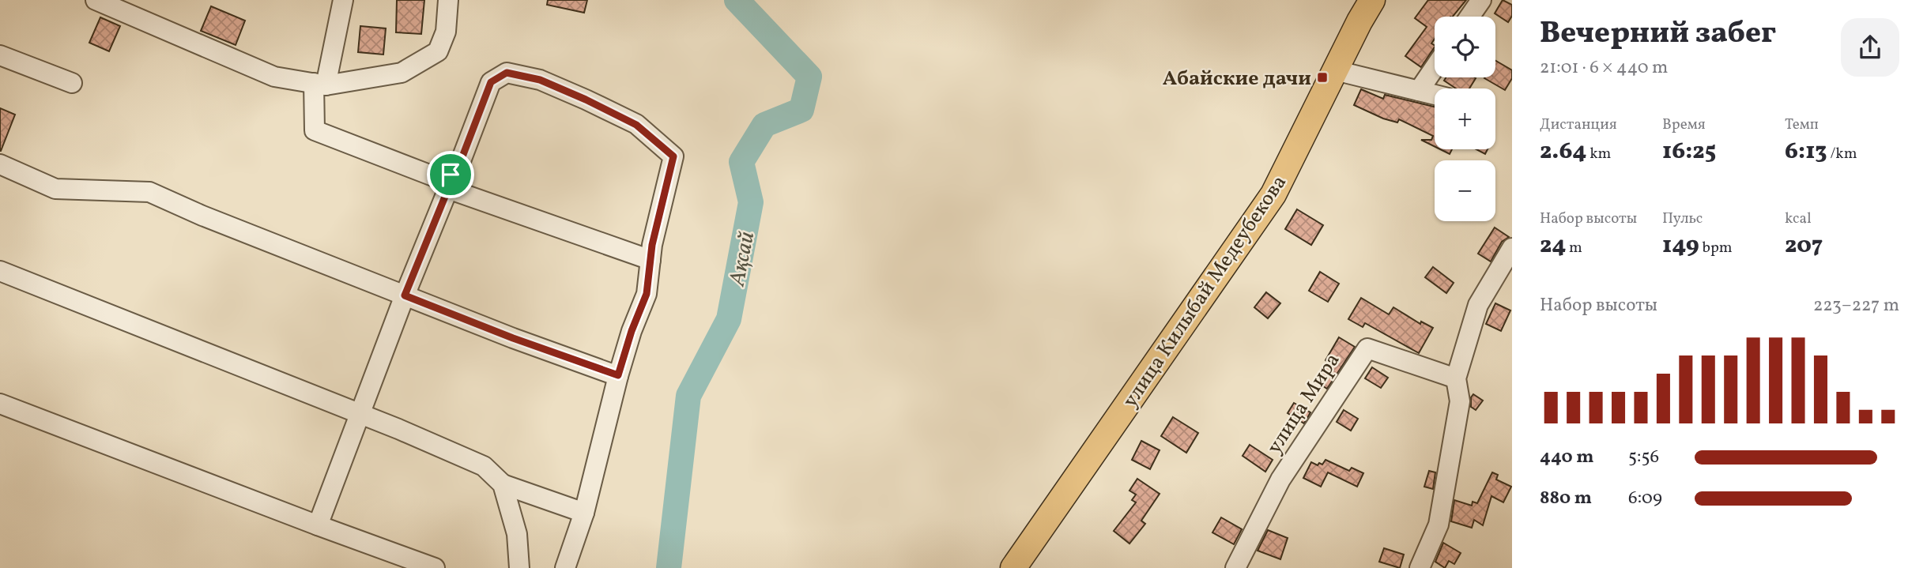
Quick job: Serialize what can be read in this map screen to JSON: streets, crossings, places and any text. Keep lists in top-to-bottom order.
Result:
{
  "streets": {
    "main road": ["улица Килыбай Медеубекова"],
    "street": ["улица Мира"]
  },
  "water": ["Ақсай"],
  "places": {
    "transit": ["Абайские дачи"]
  },
  "page": {
    "heading": ["Вечерний забег", "21:01 · 6 × 440 m"],
    "map_buttons": ["+", "−"],
    "stats": [
      ["Дистанция", "2.64 km"],
      ["Время", "16:25"],
      ["Темп", "6:13 /km"],
      ["Набор высоты", "24 m"],
      ["Пульс", "149 bpm"],
      ["kcal", "207"]
    ],
    "chart": ["Набор высоты", "223–227 m"],
    "list": [
      {
        "name": "440 m",
        "note": "5:56"
      },
      {
        "name": "880 m",
        "note": "6:09"
      }
    ]
  }
}
